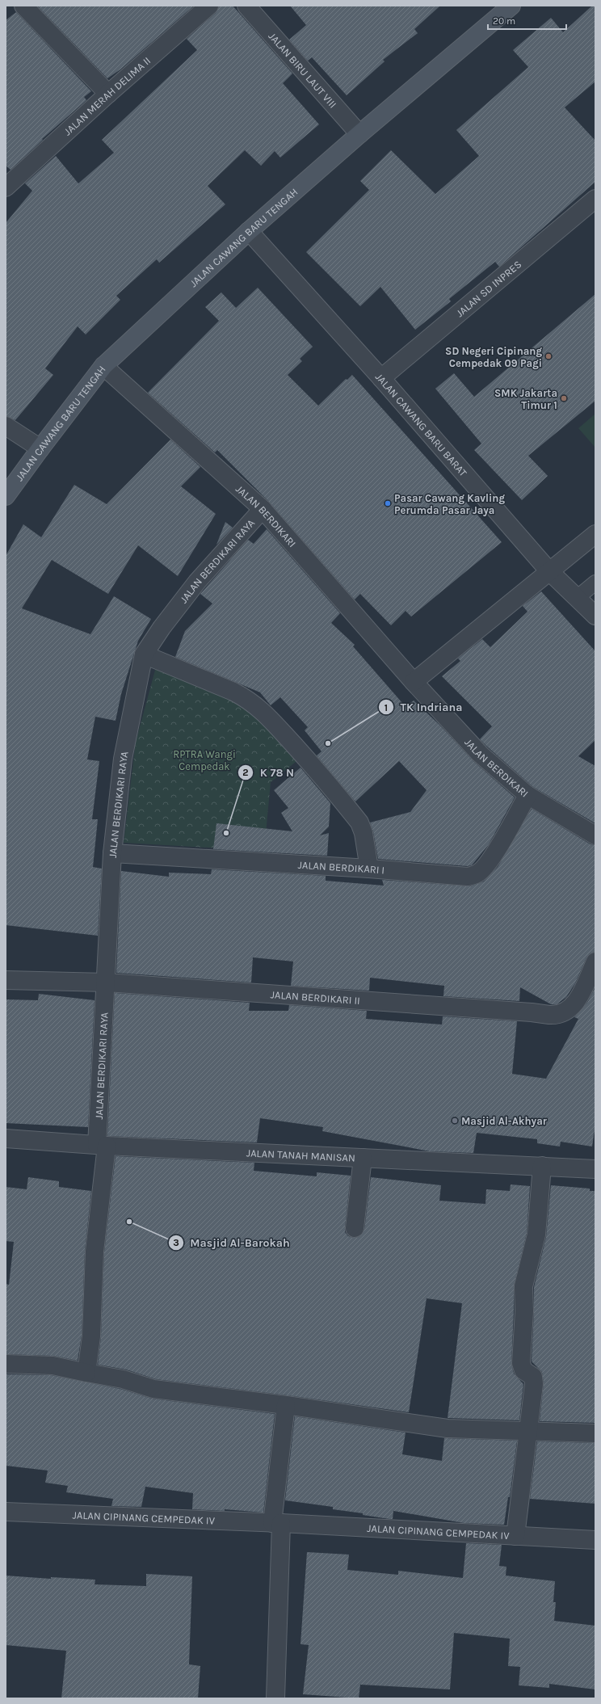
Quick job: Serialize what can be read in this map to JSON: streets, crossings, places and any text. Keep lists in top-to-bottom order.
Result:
{
  "streets": {
    "street": [
      "JALAN BIRU LAUT VIII",
      "JALAN MERAH DELIMA II",
      "JALAN CAWANG BARU TENGAH",
      "JALAN SD INPRES",
      "JALAN CAWANG BARU BARAT",
      "JALAN BERDIKARI",
      "JALAN BERDIKARI RAYA",
      "JALAN BERDIKARI I",
      "JALAN BERDIKARI II",
      "JALAN TANAH MANISAN",
      "JALAN CIPINANG CEMPEDAK IV"
    ]
  },
  "crossings": [
    ["JALAN BIRU LAUT VIII", "JALAN CAWANG BARU TENGAH"],
    ["JALAN CAWANG BARU TENGAH", "JALAN CAWANG BARU BARAT"],
    ["JALAN CAWANG BARU TENGAH", "JALAN BERDIKARI"],
    ["JALAN SD INPRES", "JALAN CAWANG BARU BARAT"],
    ["JALAN BERDIKARI", "JALAN BERDIKARI RAYA"],
    ["JALAN BERDIKARI", "JALAN BERDIKARI I"],
    ["JALAN BERDIKARI RAYA", "JALAN BERDIKARI I"],
    ["JALAN BERDIKARI RAYA", "JALAN BERDIKARI II"],
    ["JALAN BERDIKARI RAYA", "JALAN TANAH MANISAN"]
  ],
  "parks": ["RPTRA Wangi Cempedak"],
  "places": [
    "SD Negeri Cipinang Cempedak 09 Pagi",
    "SMK Jakarta Timur 1",
    "Pasar Cawang Kavling Perumda Pasar Jaya",
    "TK Indriana",
    "K 78 N",
    "Masjid Al-Akhyar",
    "Masjid Al-Barokah"
  ],
  "scale_bar": "20 m"
}
